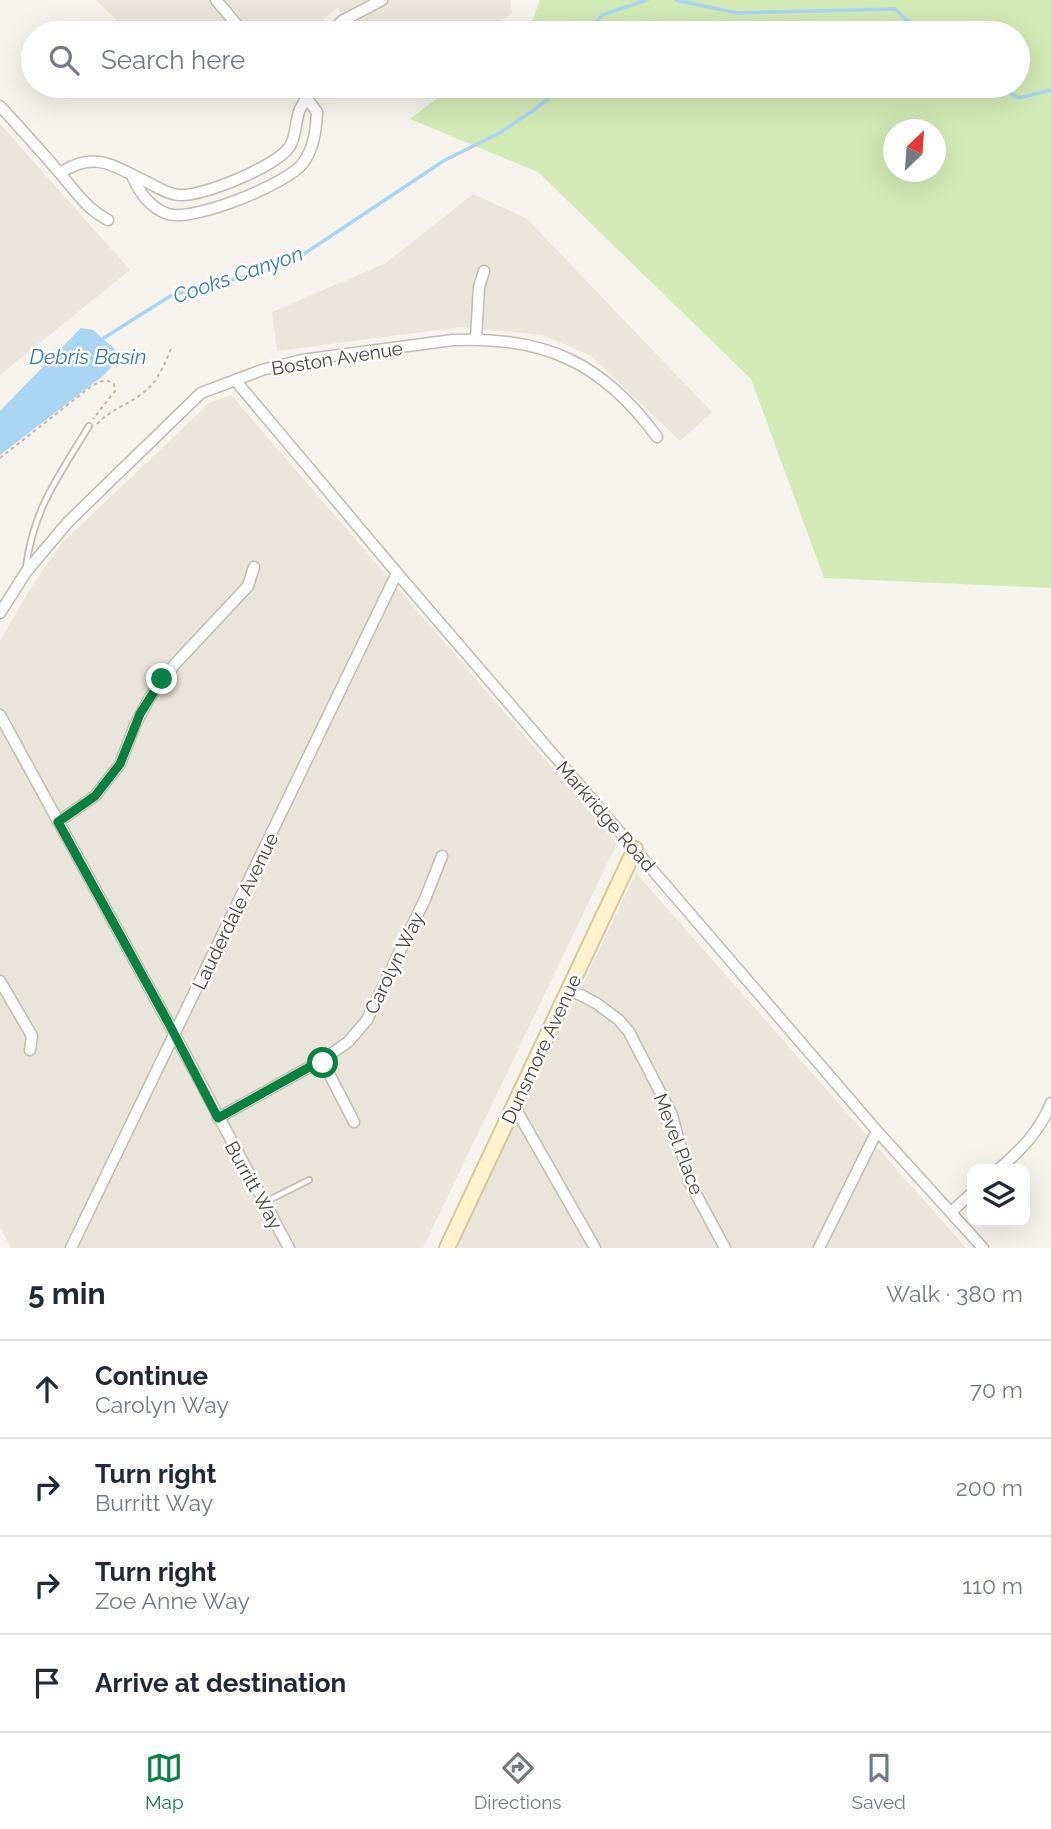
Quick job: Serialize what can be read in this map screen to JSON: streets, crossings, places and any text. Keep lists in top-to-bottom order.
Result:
{
  "streets": {
    "street": [
      "Boston Avenue",
      "Markridge Road",
      "Lauderdale Avenue",
      "Carolyn Way",
      "Dunsmore Avenue",
      "Mevel Place",
      "Burritt Way"
    ]
  },
  "crossings": [
    ["Boston Avenue", "Markridge Road"],
    ["Markridge Road", "Lauderdale Avenue"],
    ["Markridge Road", "Dunsmore Avenue"],
    ["Lauderdale Avenue", "Burritt Way"],
    ["Carolyn Way", "Burritt Way"],
    ["Dunsmore Avenue", "Mevel Place"]
  ],
  "water": ["Cooks Canyon", "Debris Basin"],
  "north": "top right",
  "page": {
    "search": "Search here",
    "heading": ["5 min", "Walk · 380 m"],
    "list": [
      ["Continue", "Carolyn Way", "70 m"],
      ["Turn right", "Burritt Way", "200 m"],
      ["Turn right", "Zoe Anne Way", "110 m"],
      "Arrive at destination"
    ],
    "nav": ["Map", "Directions", "Saved"]
  }
}
